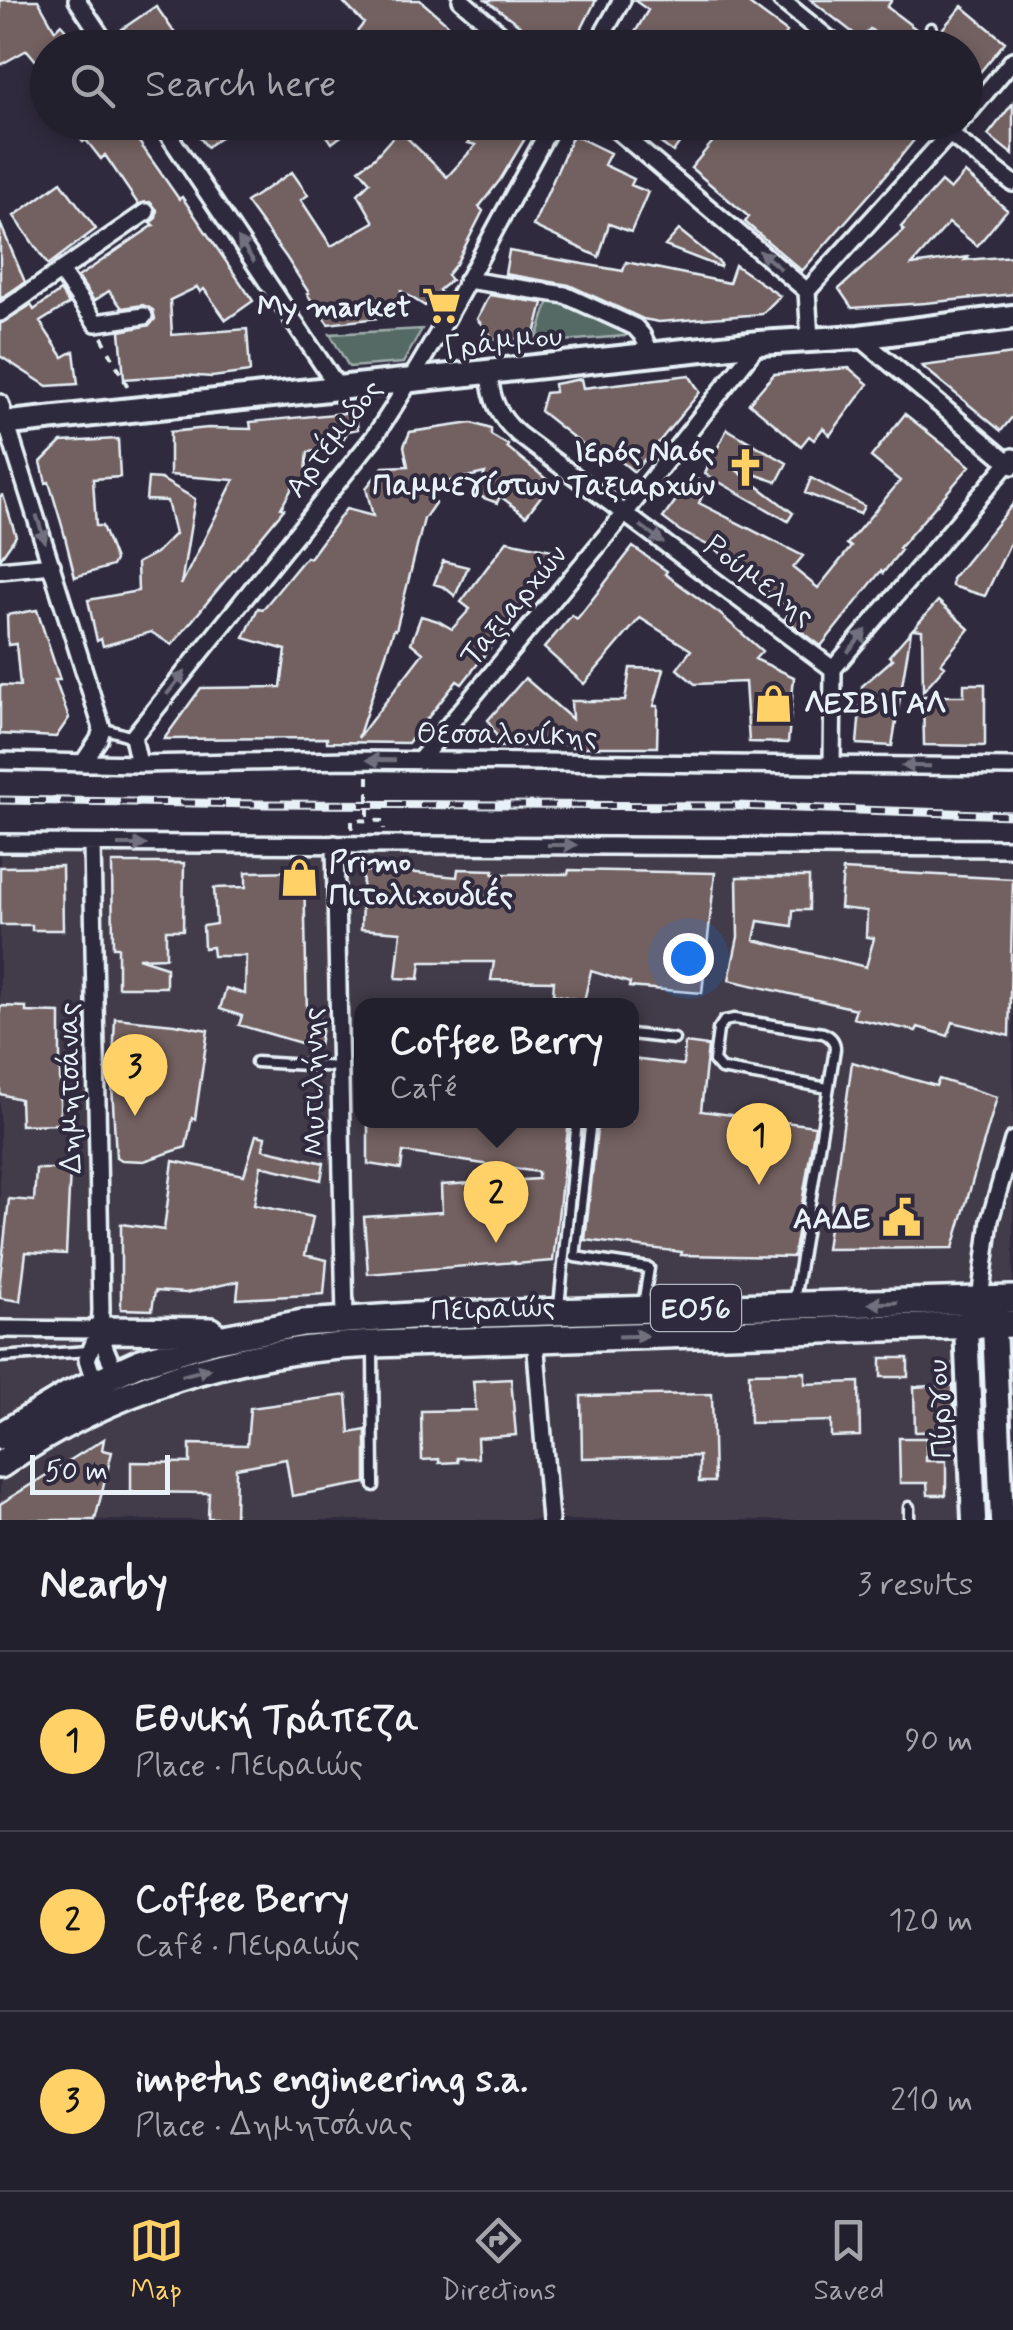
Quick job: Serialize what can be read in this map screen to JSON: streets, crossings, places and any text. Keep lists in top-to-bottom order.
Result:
{
  "streets": {
    "main road": ["Πειραιώς", "ΕΟ56"],
    "street": [
      "Γράμμου",
      "Αρτέμιδος",
      "Ρούμελης",
      "Ταξιαρχών",
      "Θεσσαλονίκης",
      "Μυτιλήνης",
      "Δημητσάνας",
      "Πύργου"
    ]
  },
  "crossings": [
    ["Γράμμου", "Αρτέμιδος"],
    ["Γράμμου", "Ρούμελης"],
    ["Γράμμου", "Ταξιαρχών"],
    ["Ρούμελης", "Ταξιαρχών"],
    ["Ταξιαρχών", "Θεσσαλονίκης"],
    ["Μυτιλήνης", "Πειραιώς"],
    ["Δημητσάνας", "Πειραιώς"],
    ["Πειραιώς", "Πύργου"]
  ],
  "one_way": ["Αρτέμιδος", "Ρούμελης"],
  "places": {
    "supermarket": ["My market"],
    "church": ["Ιερός Ναός Παμμεγίστων Ταξιαρχών"],
    "shop": ["ΛΕΣΒΙΓΑΛ", "Primo Πιτολιχουδιές"],
    "public building": ["ΑΑΔΕ"]
  },
  "scale_bar": "50 m",
  "page": {
    "search": "Search here",
    "popup": ["Coffee Berry", "Café"],
    "pins": ["3", "1", "2"],
    "scale": "50 m",
    "heading": ["Nearby", "3 results"],
    "list": [
      {
        "mark": "1",
        "name": "Εθνική Τράπεζα",
        "note": "Place · Πειραιώς",
        "value": "90 m"
      },
      {
        "mark": "2",
        "name": "Coffee Berry",
        "note": "Café · Πειραιώς",
        "value": "120 m"
      },
      {
        "mark": "3",
        "name": "impetus engineering s.a.",
        "note": "Place · Δημητσάνας",
        "value": "210 m"
      }
    ],
    "nav": ["Map", "Directions", "Saved"]
  }
}
